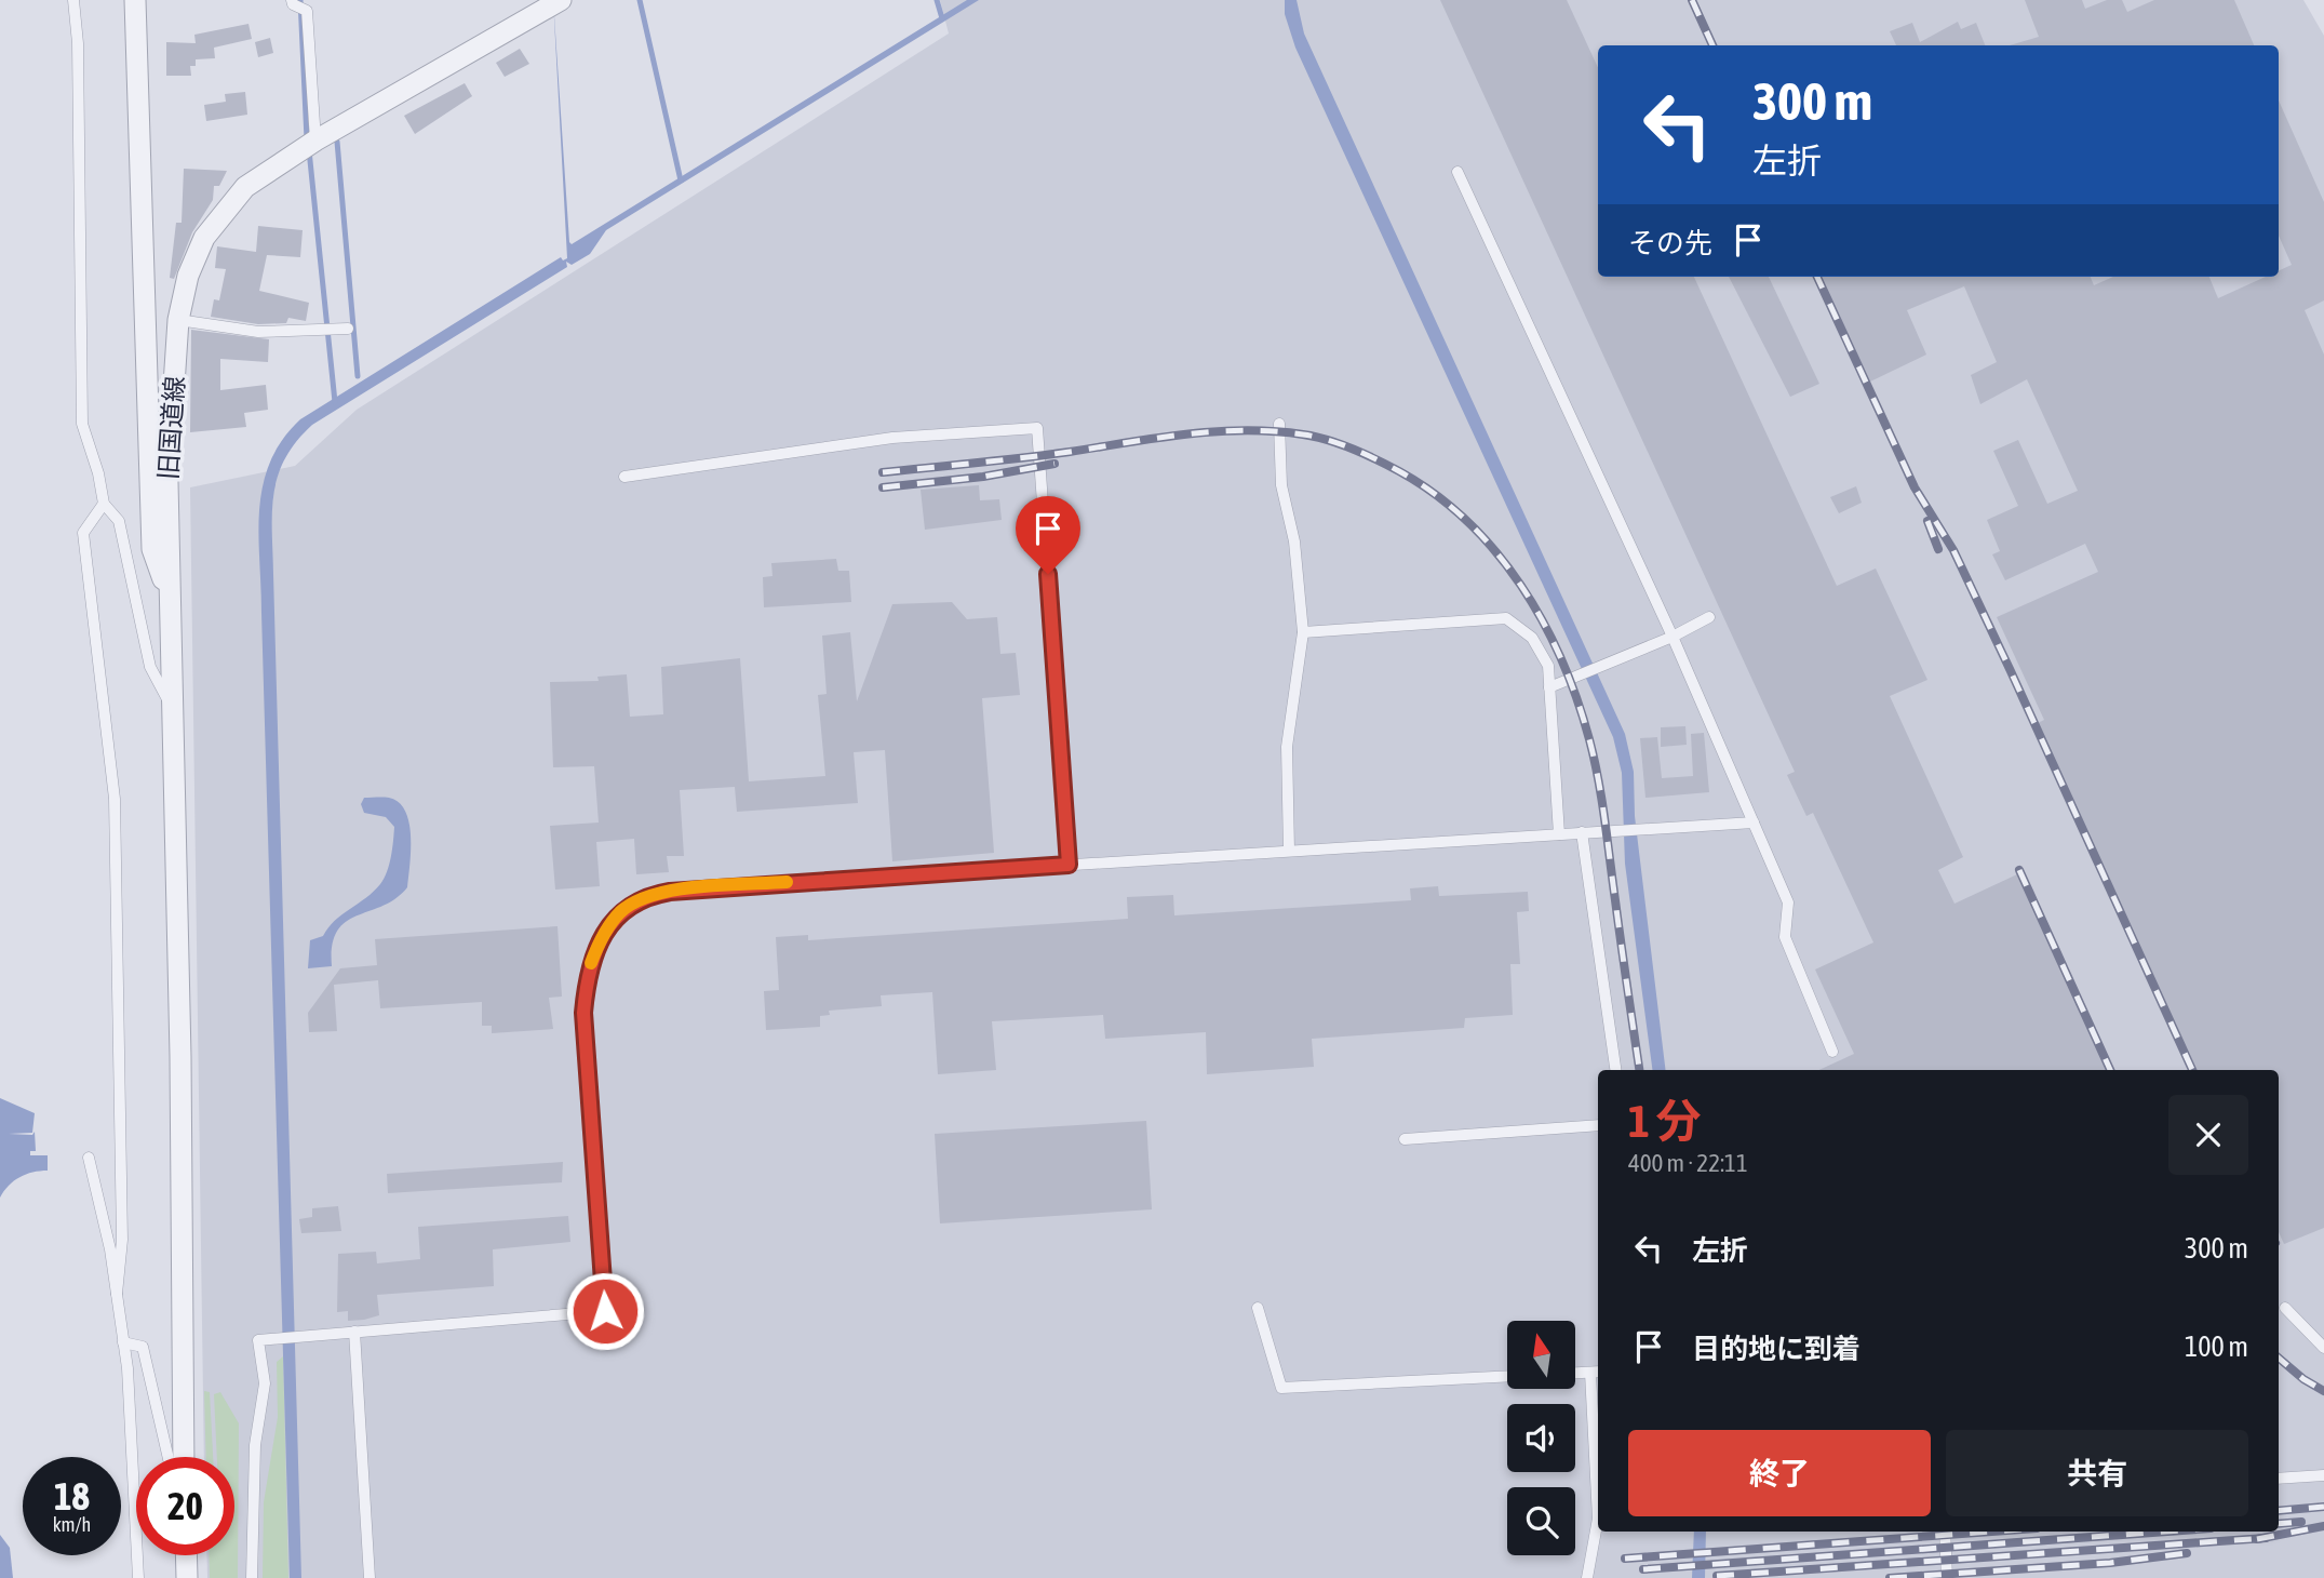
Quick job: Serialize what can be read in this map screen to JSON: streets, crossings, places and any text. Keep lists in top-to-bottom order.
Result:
{
  "streets": {
    "street": ["旧国道線"]
  },
  "north": "top",
  "page": {
    "turn": ["300 m", "左折"],
    "then": "その先",
    "heading": ["1 分", "400 m · 22:11"],
    "list": [
      {
        "name": "左折",
        "value": "300 m"
      },
      {
        "name": "目的地に到着",
        "value": "100 m"
      }
    ],
    "buttons": ["終了", "共有"],
    "speed": "18 km/h",
    "limit": "20"
  }
}
